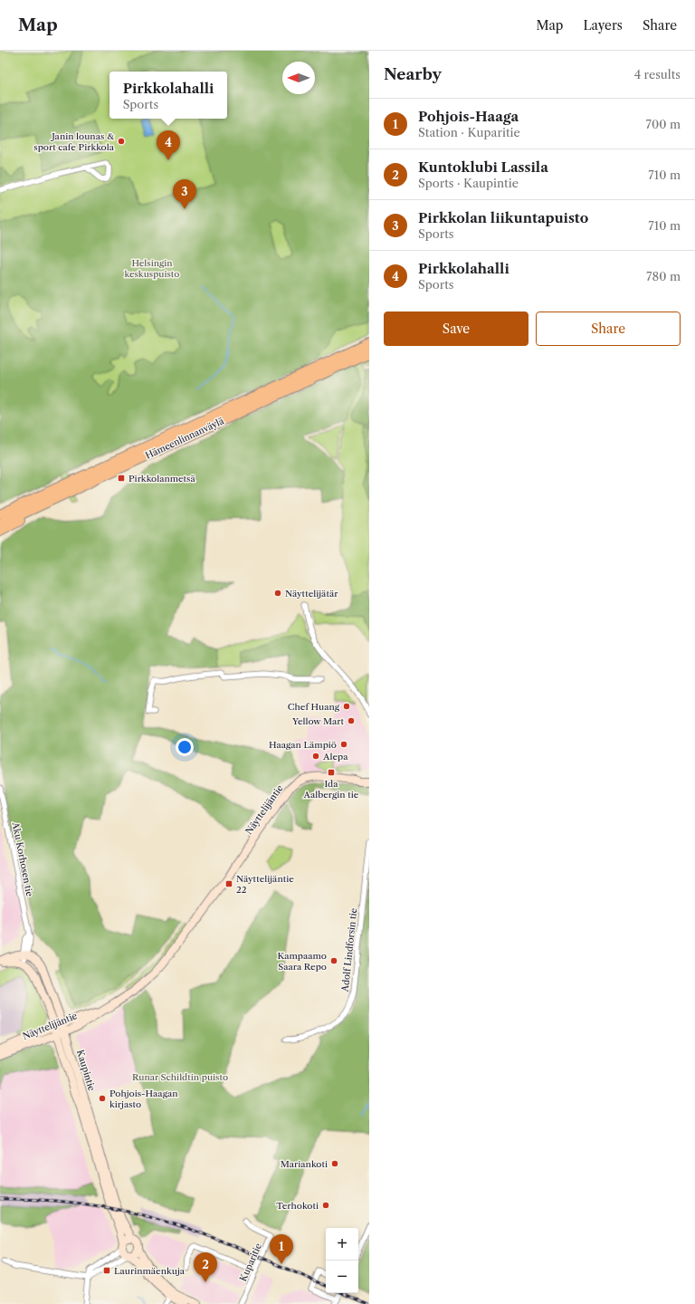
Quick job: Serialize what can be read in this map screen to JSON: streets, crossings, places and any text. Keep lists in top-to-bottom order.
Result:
{
  "streets": {
    "highway": ["Hämeenlinnanväylä"],
    "main road": ["Näyttelijäntie", "Kaupintie"],
    "street": ["Aku Korhosen tie", "Adolf Lindforsin tie", "Kuparitie"]
  },
  "crossings": [
    ["Näyttelijäntie", "Kaupintie"],
    ["Aku Korhosen tie", "Kaupintie"]
  ],
  "parks": ["Helsingin keskuspuisto", "Runar Schildtin puisto"],
  "places": {
    "other": [
      "Janin lounas & sport cafe Pirkkola",
      "Näyttelijätär",
      "Chef Huang",
      "Yellow Mart",
      "Haagan Lämpiö",
      "Alepa",
      "Kampaamo Saara Repo",
      "Pohjois-Haagan kirjasto",
      "Mariankoti",
      "Terhokoti"
    ],
    "transit": [
      "Pirkkolanmetsä",
      "Ida Aalbergin tie",
      "Näyttelijäntie 22",
      "Laurinmäenkuja"
    ]
  },
  "north": "left",
  "page": {
    "header": "Map",
    "nav": ["Map", "Layers", "Share"],
    "heading": ["Nearby", "4 results"],
    "popup": ["Pirkkolahalli", "Sports"],
    "list": [
      {
        "mark": "1",
        "name": "Pohjois-Haaga",
        "note": "Station · Kuparitie",
        "value": "700 m"
      },
      {
        "mark": "2",
        "name": "Kuntoklubi Lassila",
        "note": "Sports · Kaupintie",
        "value": "710 m"
      },
      {
        "mark": "3",
        "name": "Pirkkolan liikuntapuisto",
        "note": "Sports",
        "value": "710 m"
      },
      {
        "mark": "4",
        "name": "Pirkkolahalli",
        "note": "Sports",
        "value": "780 m"
      }
    ],
    "pins": [
      "4",
      "3",
      "1",
      "2"
    ],
    "buttons": ["Save", "Share"],
    "map_buttons": ["+", "−"]
  }
}
